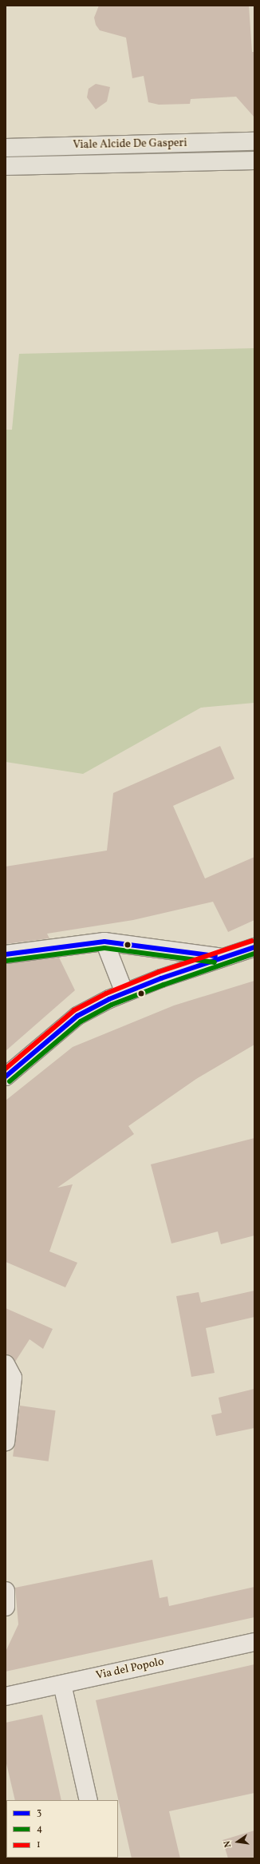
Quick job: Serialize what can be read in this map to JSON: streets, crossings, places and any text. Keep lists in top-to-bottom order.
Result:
{
  "streets": {
    "main road": ["Viale Alcide De Gasperi"],
    "street": ["Via del Popolo"]
  },
  "lines": ["transit line 1", "transit line 3", "transit line 4"],
  "legend": ["3", "4", "1"],
  "north": "left"
}
